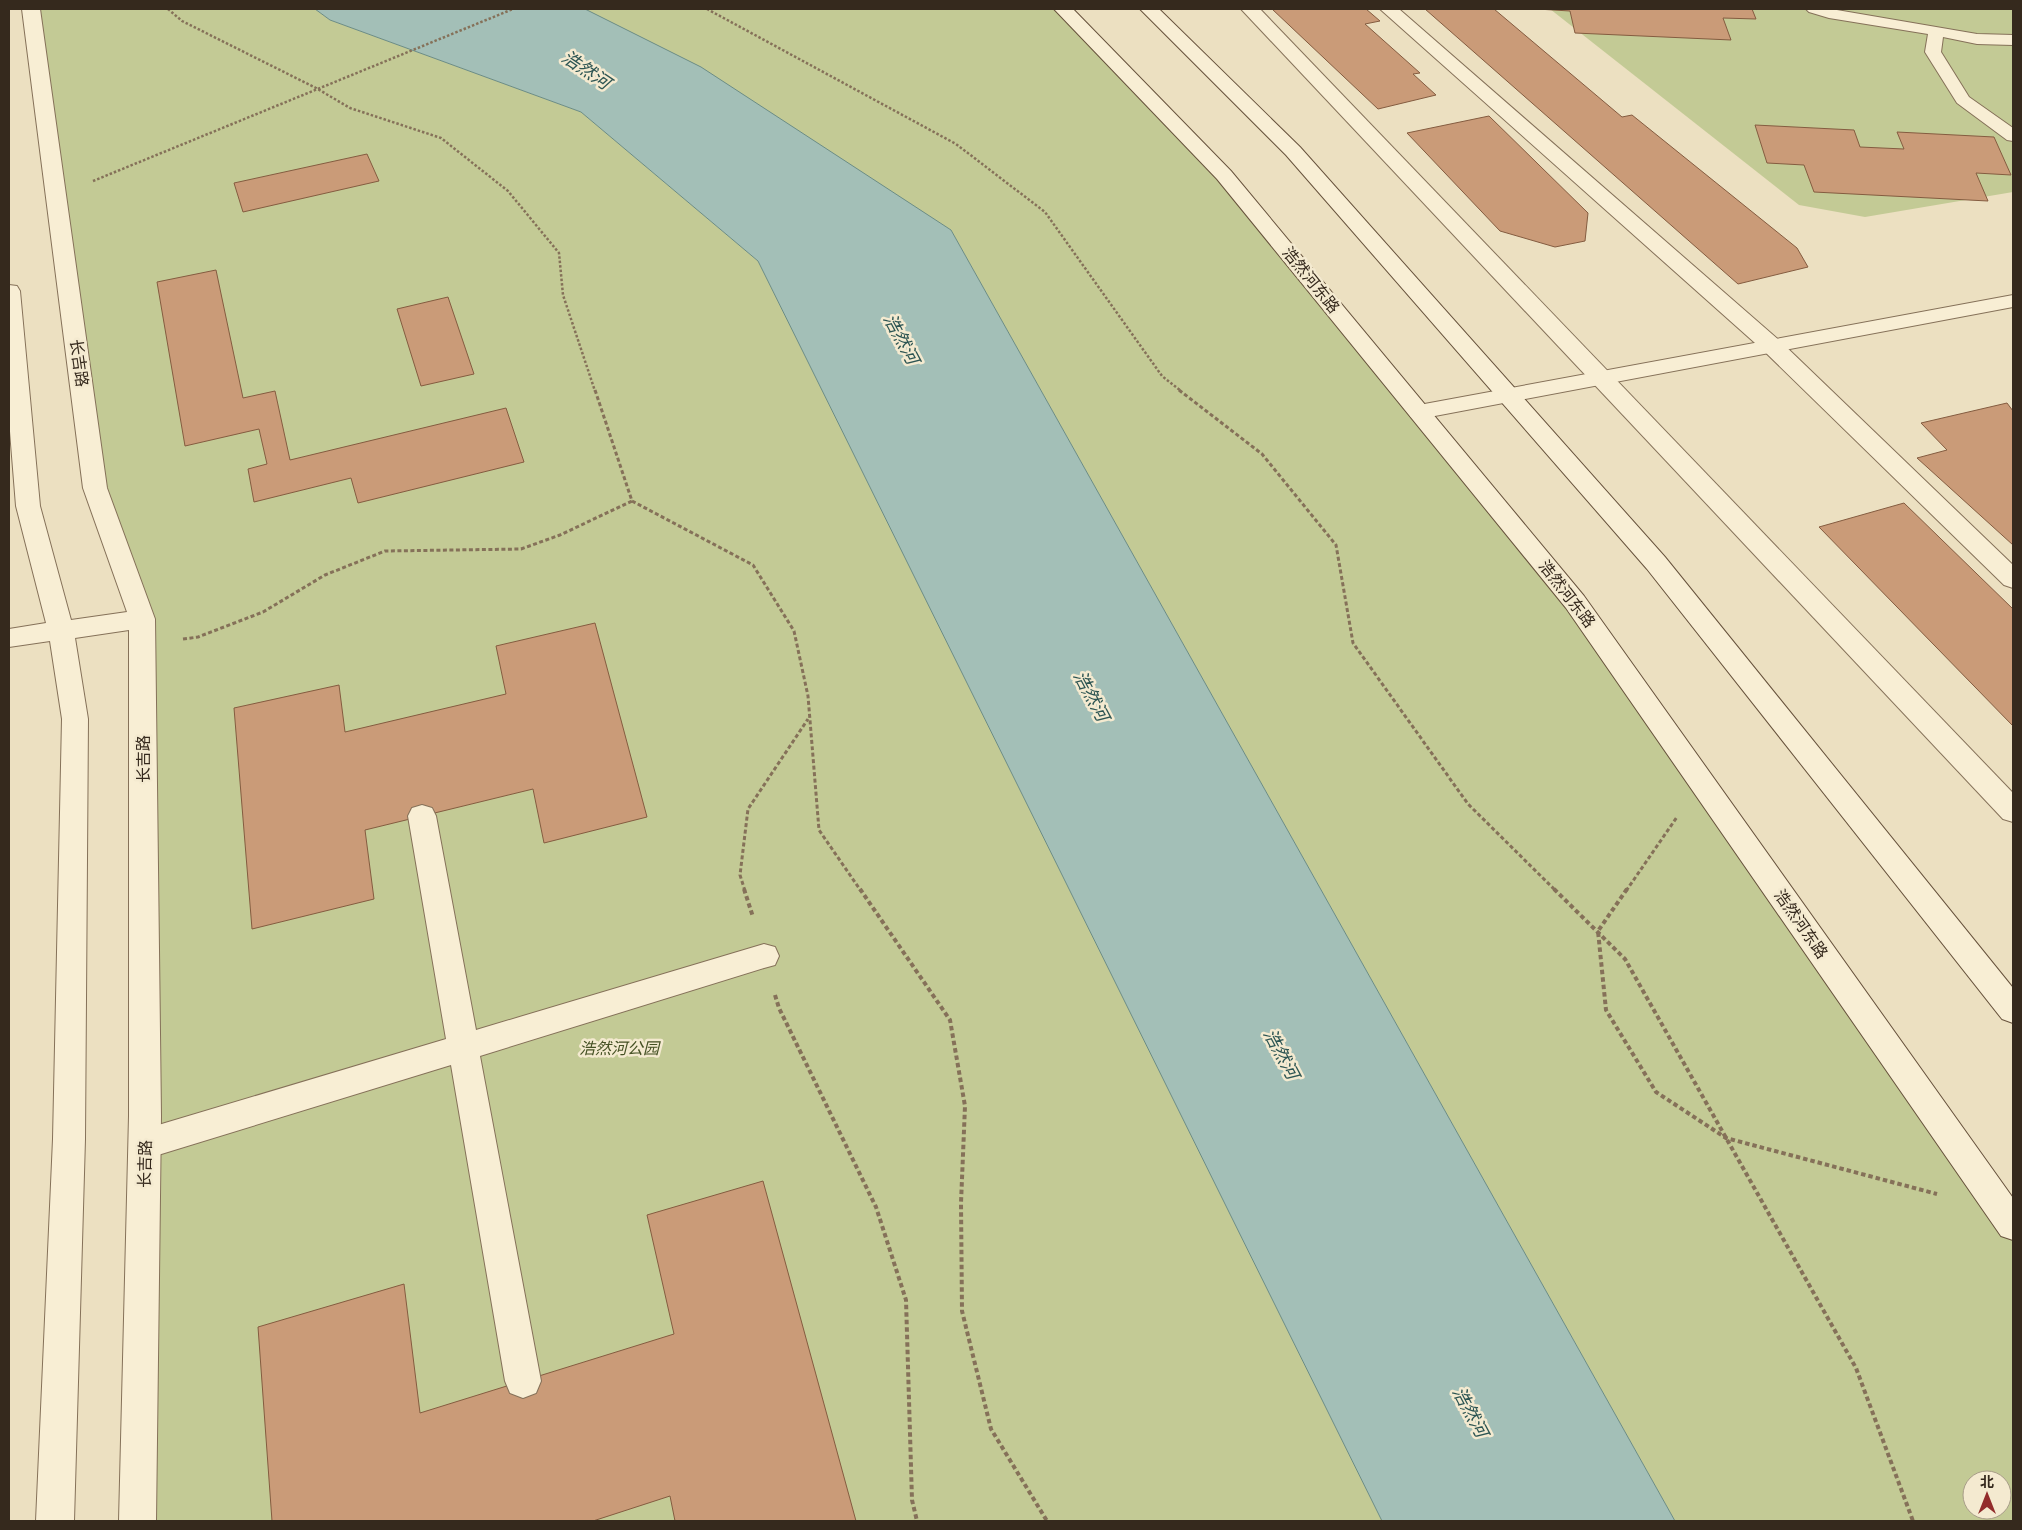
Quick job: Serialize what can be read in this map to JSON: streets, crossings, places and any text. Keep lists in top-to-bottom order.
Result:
{
  "streets": {
    "street": ["浩然河东路", "长吉路"]
  },
  "water": ["浩然河"],
  "parks": ["浩然河公园"],
  "north": "top"
}
